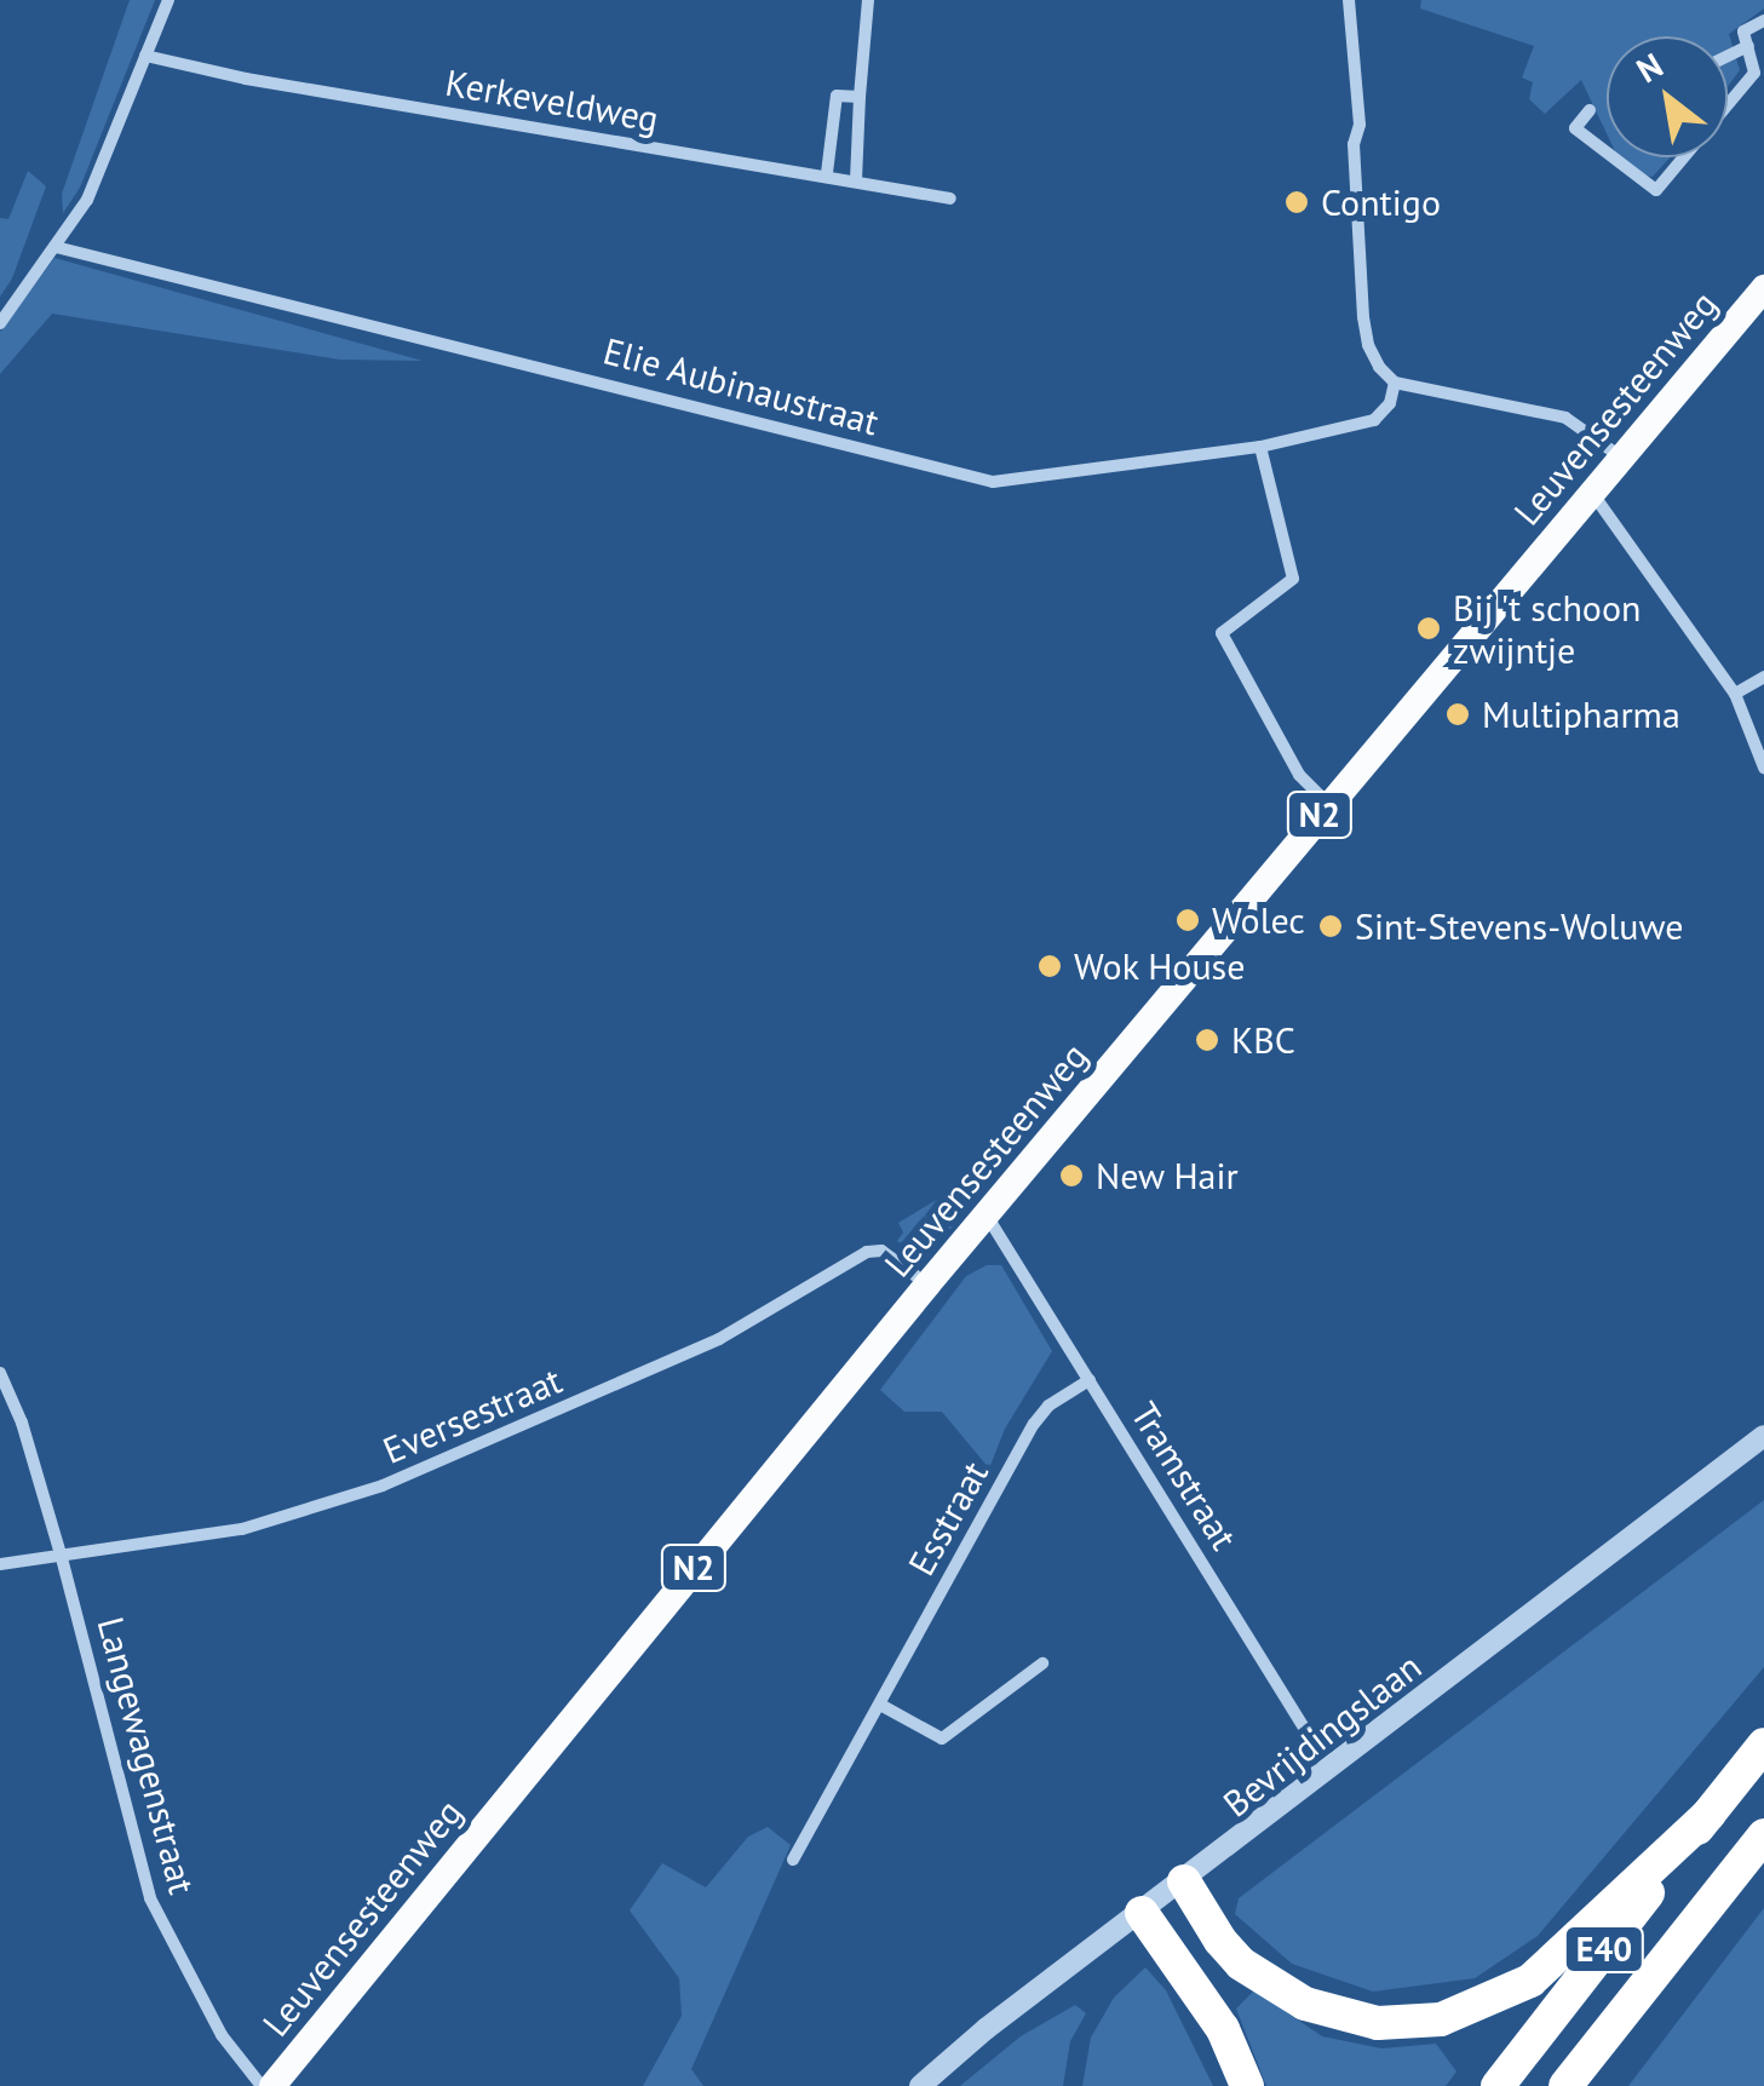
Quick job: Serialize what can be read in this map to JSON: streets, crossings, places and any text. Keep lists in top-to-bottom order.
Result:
{
  "streets": {
    "highway": ["E40"],
    "main road": ["Leuvensesteenweg", "N2"],
    "street": [
      "Kerkeveldweg",
      "Elie Aubinaustraat",
      "Eversestraat",
      "Tramstraat",
      "Esstraat",
      "Bevrijdingslaan",
      "Langewagenstraat"
    ]
  },
  "crossings": [
    ["Leuvensesteenweg", "Eversestraat"],
    ["Leuvensesteenweg", "Tramstraat"],
    ["Eversestraat", "Langewagenstraat"],
    ["Tramstraat", "Esstraat"],
    ["Tramstraat", "Bevrijdingslaan"]
  ],
  "places": [
    "Contigo",
    "Bij 't schoon zwijntje",
    "Multipharma",
    "Wolec",
    "Sint-Stevens-Woluwe",
    "Wok House",
    "KBC",
    "New Hair"
  ],
  "north": "top left"
}
